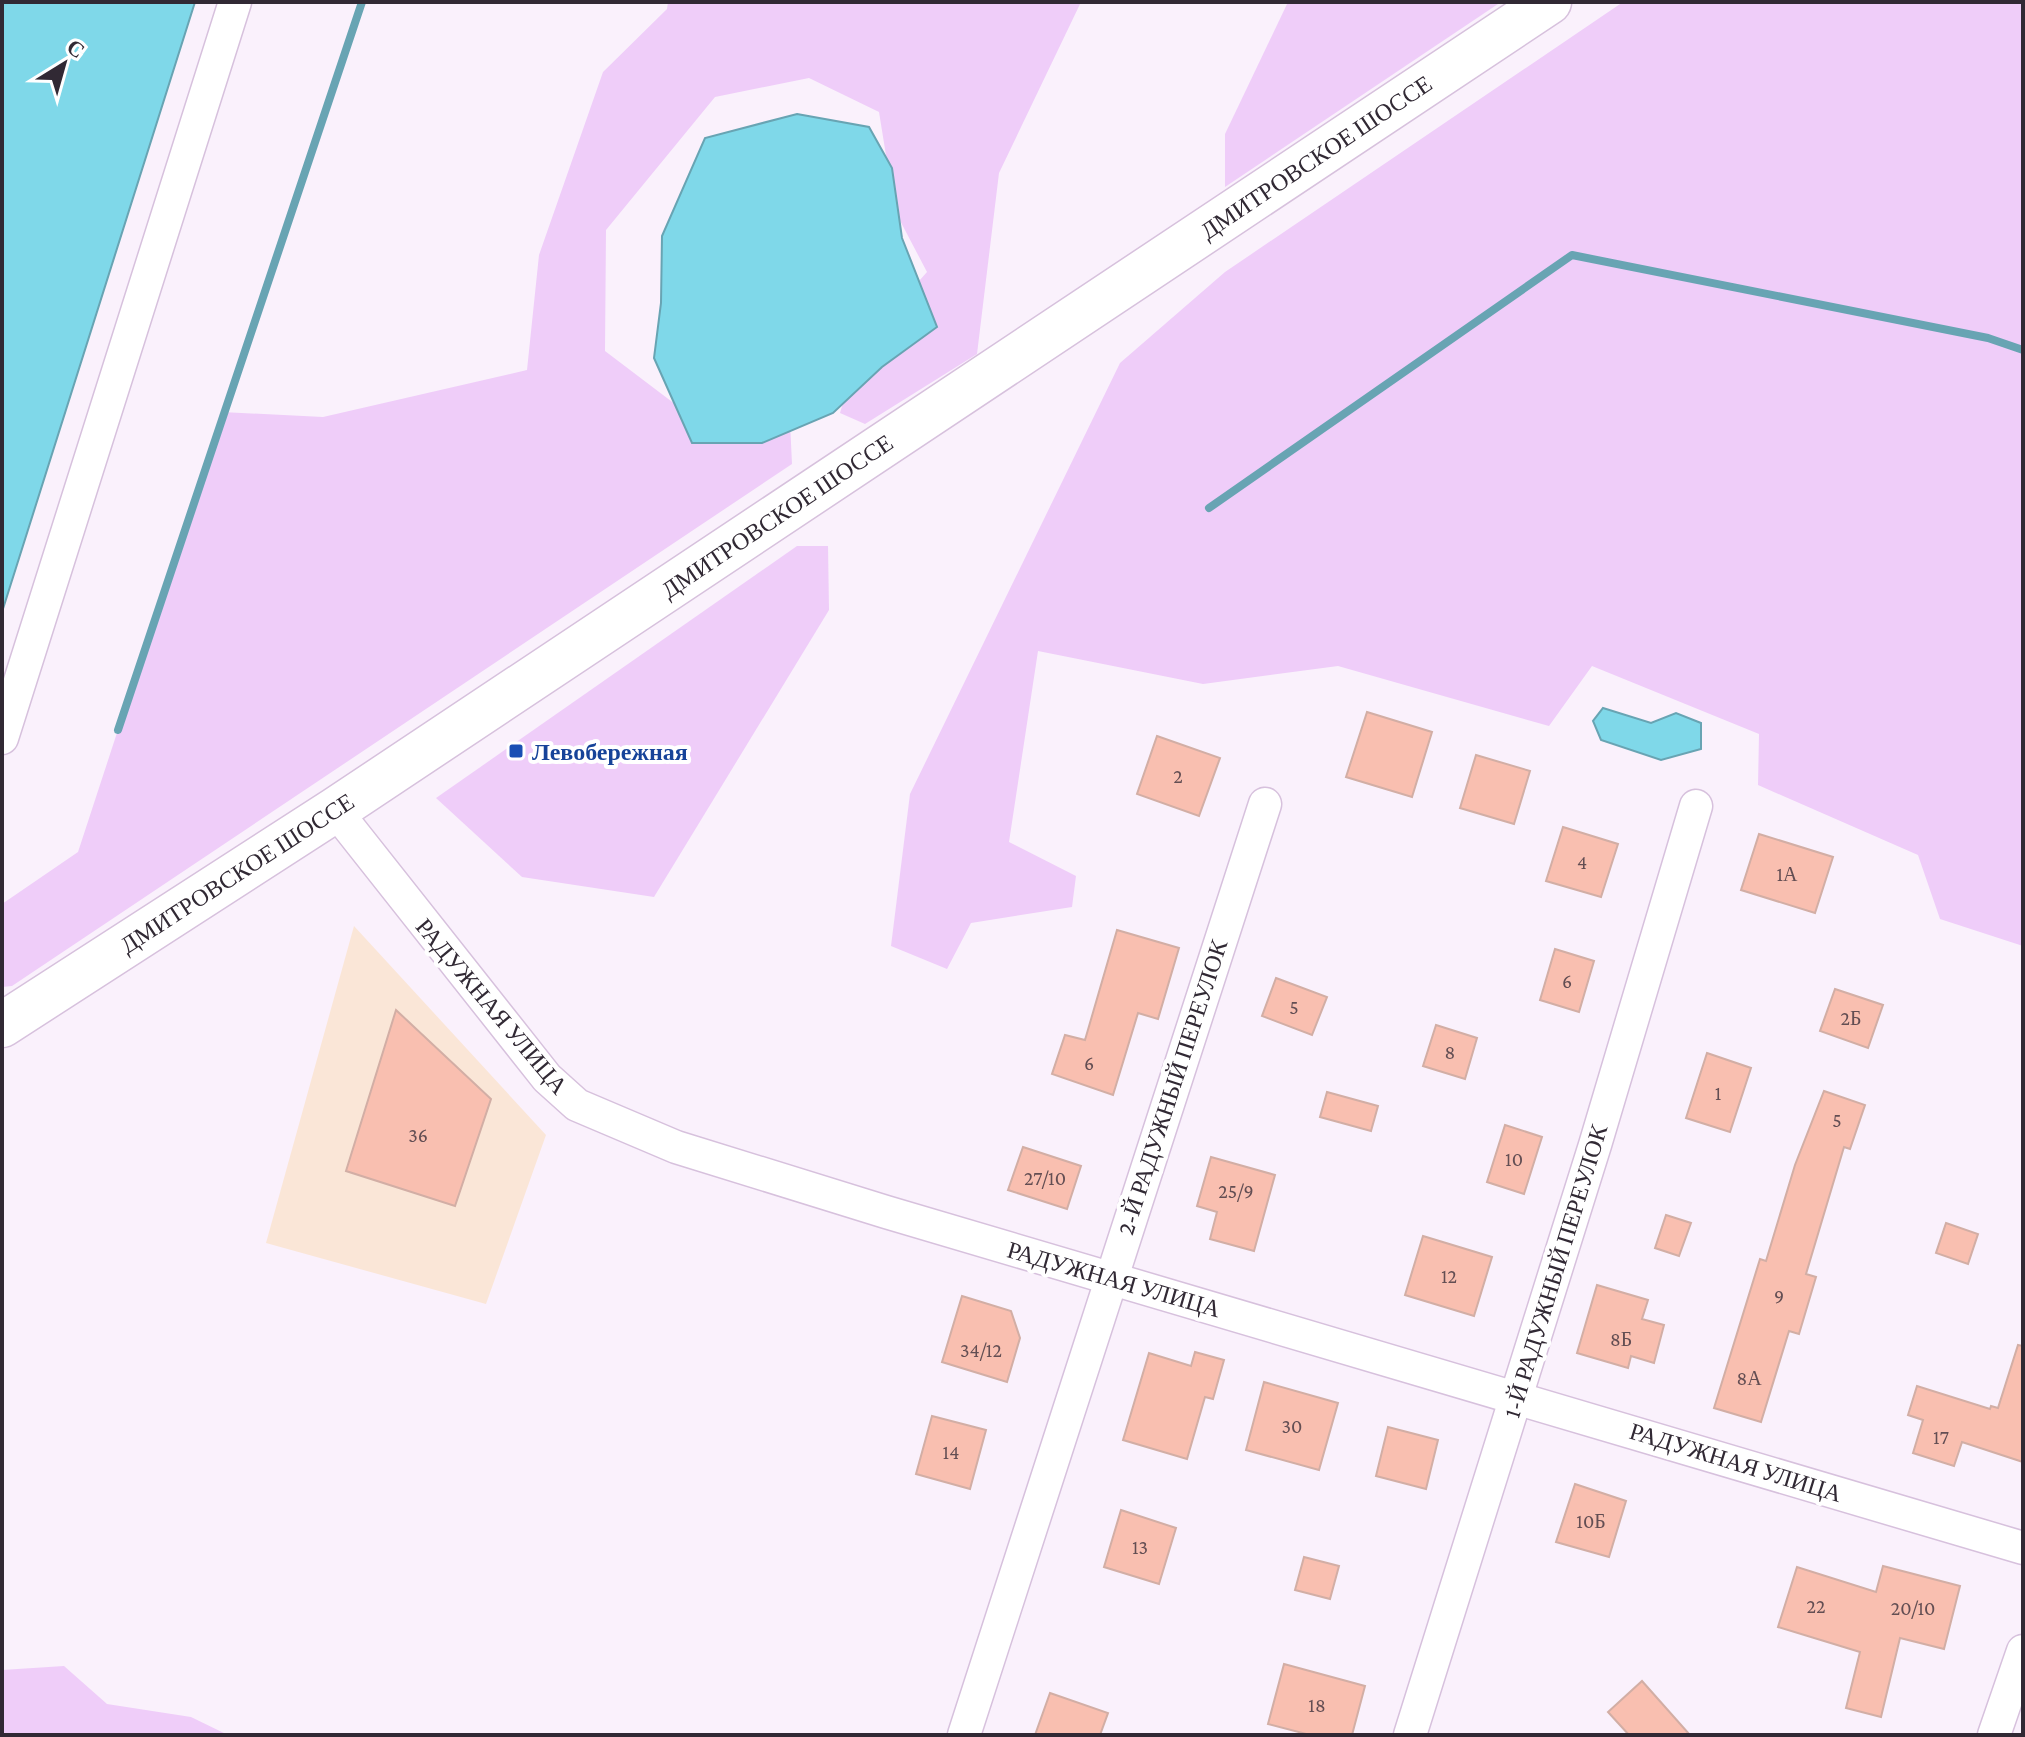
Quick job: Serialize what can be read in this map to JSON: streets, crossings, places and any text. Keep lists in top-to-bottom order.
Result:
{
  "streets": {
    "street": [
      "ДМИТРОВСКОЕ ШОССЕ",
      "РАДУЖНАЯ УЛИЦА",
      "2-Й РАДУЖНЫЙ ПЕРЕУЛОК",
      "1-Й РАДУЖНЫЙ ПЕРЕУЛОК"
    ]
  },
  "crossings": [
    ["ДМИТРОВСКОЕ ШОССЕ", "РАДУЖНАЯ УЛИЦА"],
    ["РАДУЖНАЯ УЛИЦА", "2-Й РАДУЖНЫЙ ПЕРЕУЛОК"],
    ["РАДУЖНАЯ УЛИЦА", "1-Й РАДУЖНЫЙ ПЕРЕУЛОК"]
  ],
  "places": {
    "transit": ["Левобережная"]
  },
  "house_numbers": [
    "2",
    "4",
    "1А",
    "6",
    "5",
    "2Б",
    "8",
    "6",
    "1",
    "5",
    "36",
    "10",
    "27/10",
    "25/9",
    "12",
    "9",
    "8Б",
    "34/12",
    "8А",
    "30",
    "17",
    "14",
    "10Б",
    "13",
    "22",
    "20/10",
    "18"
  ],
  "north": "top right"
}
